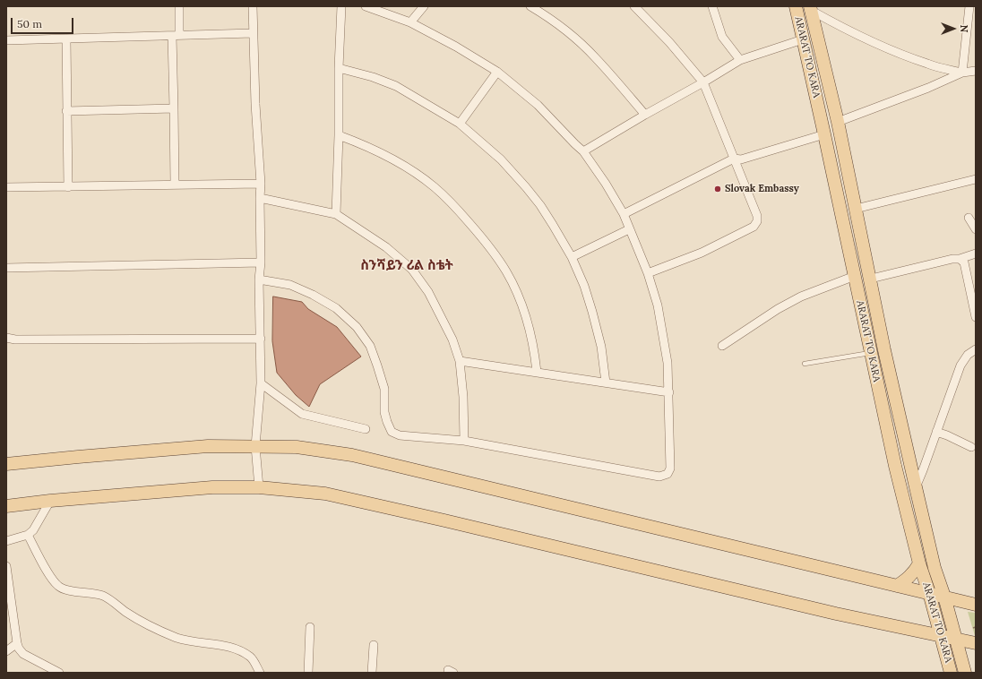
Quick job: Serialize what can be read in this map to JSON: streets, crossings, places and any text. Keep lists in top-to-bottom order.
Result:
{
  "streets": {
    "main road": ["ARARAT TO KARA"]
  },
  "districts": ["ስንሻይን ሪል ስቴት"],
  "places": ["Slovak Embassy"],
  "scale_bar": "50 m",
  "north": "right"
}
